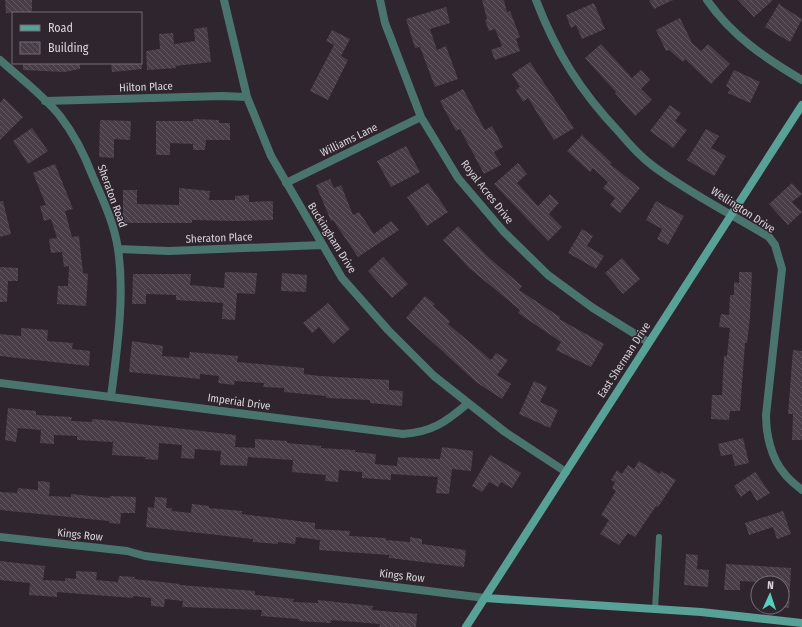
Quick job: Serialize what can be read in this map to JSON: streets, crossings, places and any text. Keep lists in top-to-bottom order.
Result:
{
  "streets": {
    "main road": ["East Sherman Drive", "Kings Row"],
    "street": [
      "Hilton Place",
      "Williams Lane",
      "Royal Acres Drive",
      "Sheraton Road",
      "Wellington Drive",
      "Sheraton Place",
      "Buckingham Drive",
      "Imperial Drive"
    ]
  },
  "crossings": [
    ["Hilton Place", "Sheraton Road"],
    ["Hilton Place", "Buckingham Drive"],
    ["Williams Lane", "Royal Acres Drive"],
    ["Williams Lane", "Buckingham Drive"],
    ["Royal Acres Drive", "East Sherman Drive"],
    ["Sheraton Road", "Sheraton Place"],
    ["Sheraton Road", "Imperial Drive"],
    ["Wellington Drive", "East Sherman Drive"],
    ["Sheraton Place", "Buckingham Drive"],
    ["Buckingham Drive", "East Sherman Drive"],
    ["Buckingham Drive", "Imperial Drive"],
    ["East Sherman Drive", "Kings Row"]
  ],
  "legend": ["Road", "Building"],
  "north": "top"
}
